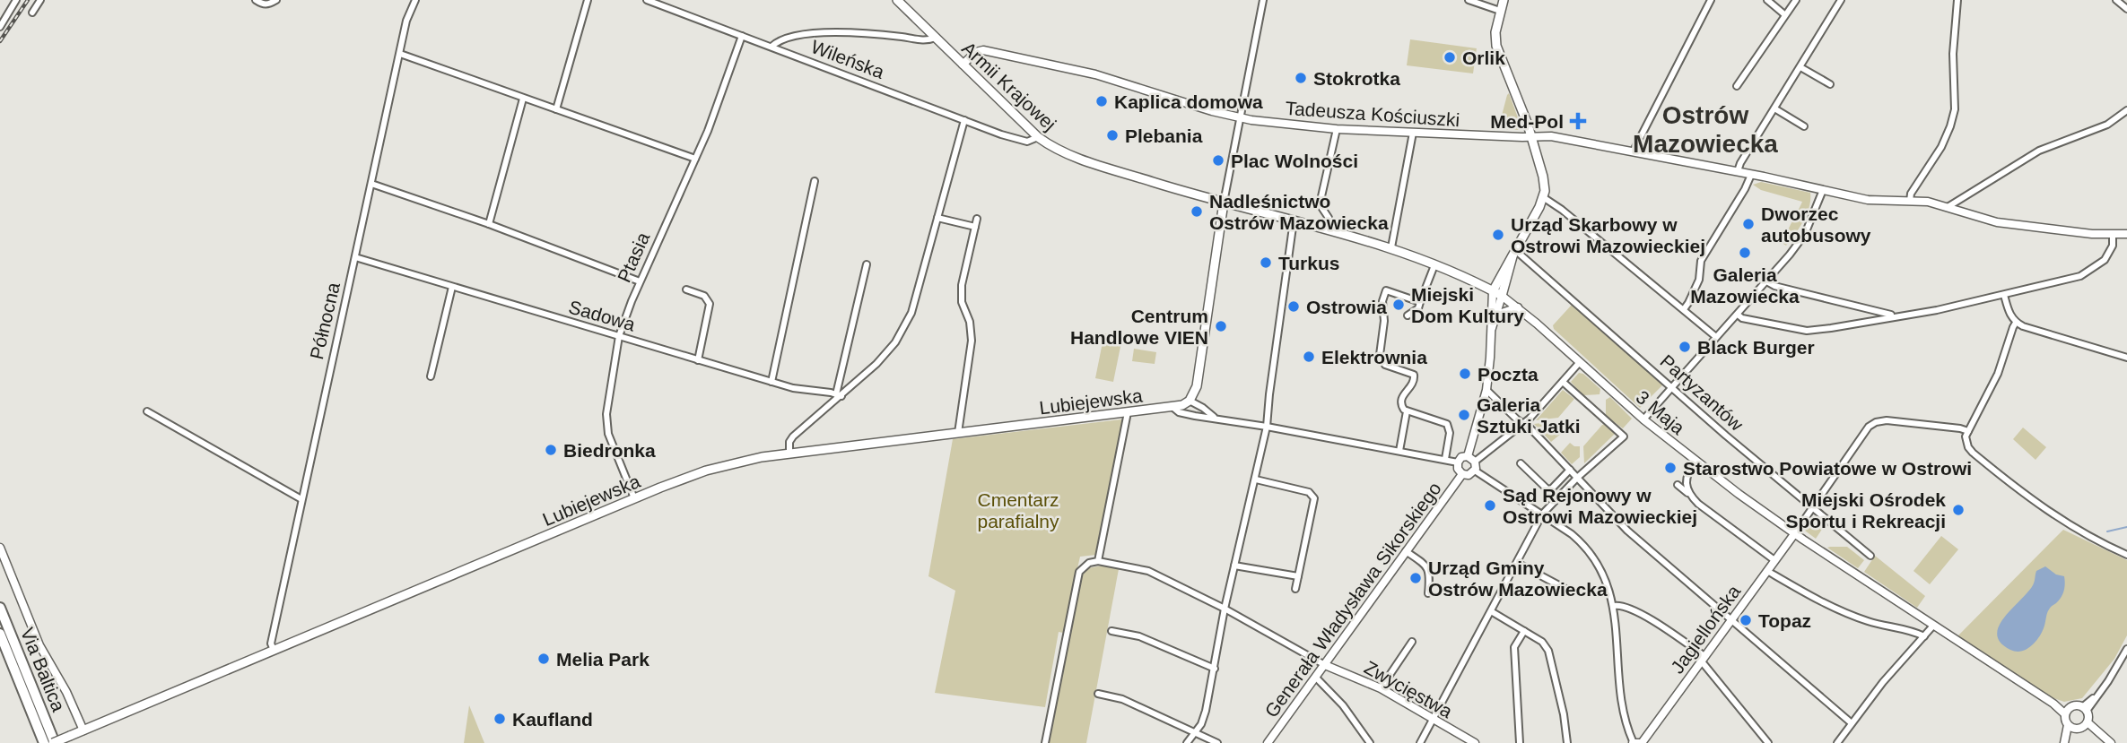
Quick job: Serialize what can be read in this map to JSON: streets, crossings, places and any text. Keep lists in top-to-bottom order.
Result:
{
  "streets": {
    "highway": ["Via Baltica"],
    "main road": ["Armii Krajowej", "Lubiejewska", "3 Maja"],
    "street": [
      "Wileńska",
      "Tadeusza Kościuszki",
      "Ptasia",
      "Sadowa",
      "Północna",
      "Partyzantów",
      "Generała Władysława Sikorskiego",
      "Jagiellońska",
      "Zwycięstwa"
    ]
  },
  "crossings": [
    ["Wileńska", "Armii Krajowej"],
    ["Wileńska", "Ptasia"],
    ["Armii Krajowej", "Tadeusza Kościuszki"],
    ["Armii Krajowej", "3 Maja"],
    ["Ptasia", "Sadowa"],
    ["Ptasia", "Lubiejewska"],
    ["Sadowa", "Północna"],
    ["Północna", "Lubiejewska"],
    ["Lubiejewska", "Generała Władysława Sikorskiego"],
    ["Lubiejewska", "Via Baltica"],
    ["3 Maja", "Jagiellońska"],
    ["Generała Władysława Sikorskiego", "Zwycięstwa"]
  ],
  "districts": ["Ostrów Mazowiecka"],
  "parks": ["Cmentarz parafialny"],
  "places": {
    "other": [
      "Orlik",
      "Stokrotka",
      "Kaplica domowa",
      "Plebania",
      "Plac Wolności",
      "Nadleśnictwo Ostrów Mazowiecka",
      "Dworzec autobusowy",
      "Urząd Skarbowy w Ostrowi Mazowieckiej",
      "Galeria Mazowiecka",
      "Turkus",
      "Miejski Dom Kultury",
      "Ostrowia",
      "Centrum Handlowe VIEN",
      "Black Burger",
      "Elektrownia",
      "Poczta",
      "Galeria Sztuki Jatki",
      "Biedronka",
      "Starostwo Powiatowe w Ostrowi",
      "Sąd Rejonowy w Ostrowi Mazowieckiej",
      "Miejski Ośrodek Sportu i Rekreacji",
      "Urząd Gminy Ostrów Mazowiecka",
      "Topaz",
      "Melia Park",
      "Kaufland"
    ],
    "health": ["Med-Pol"]
  }
}
